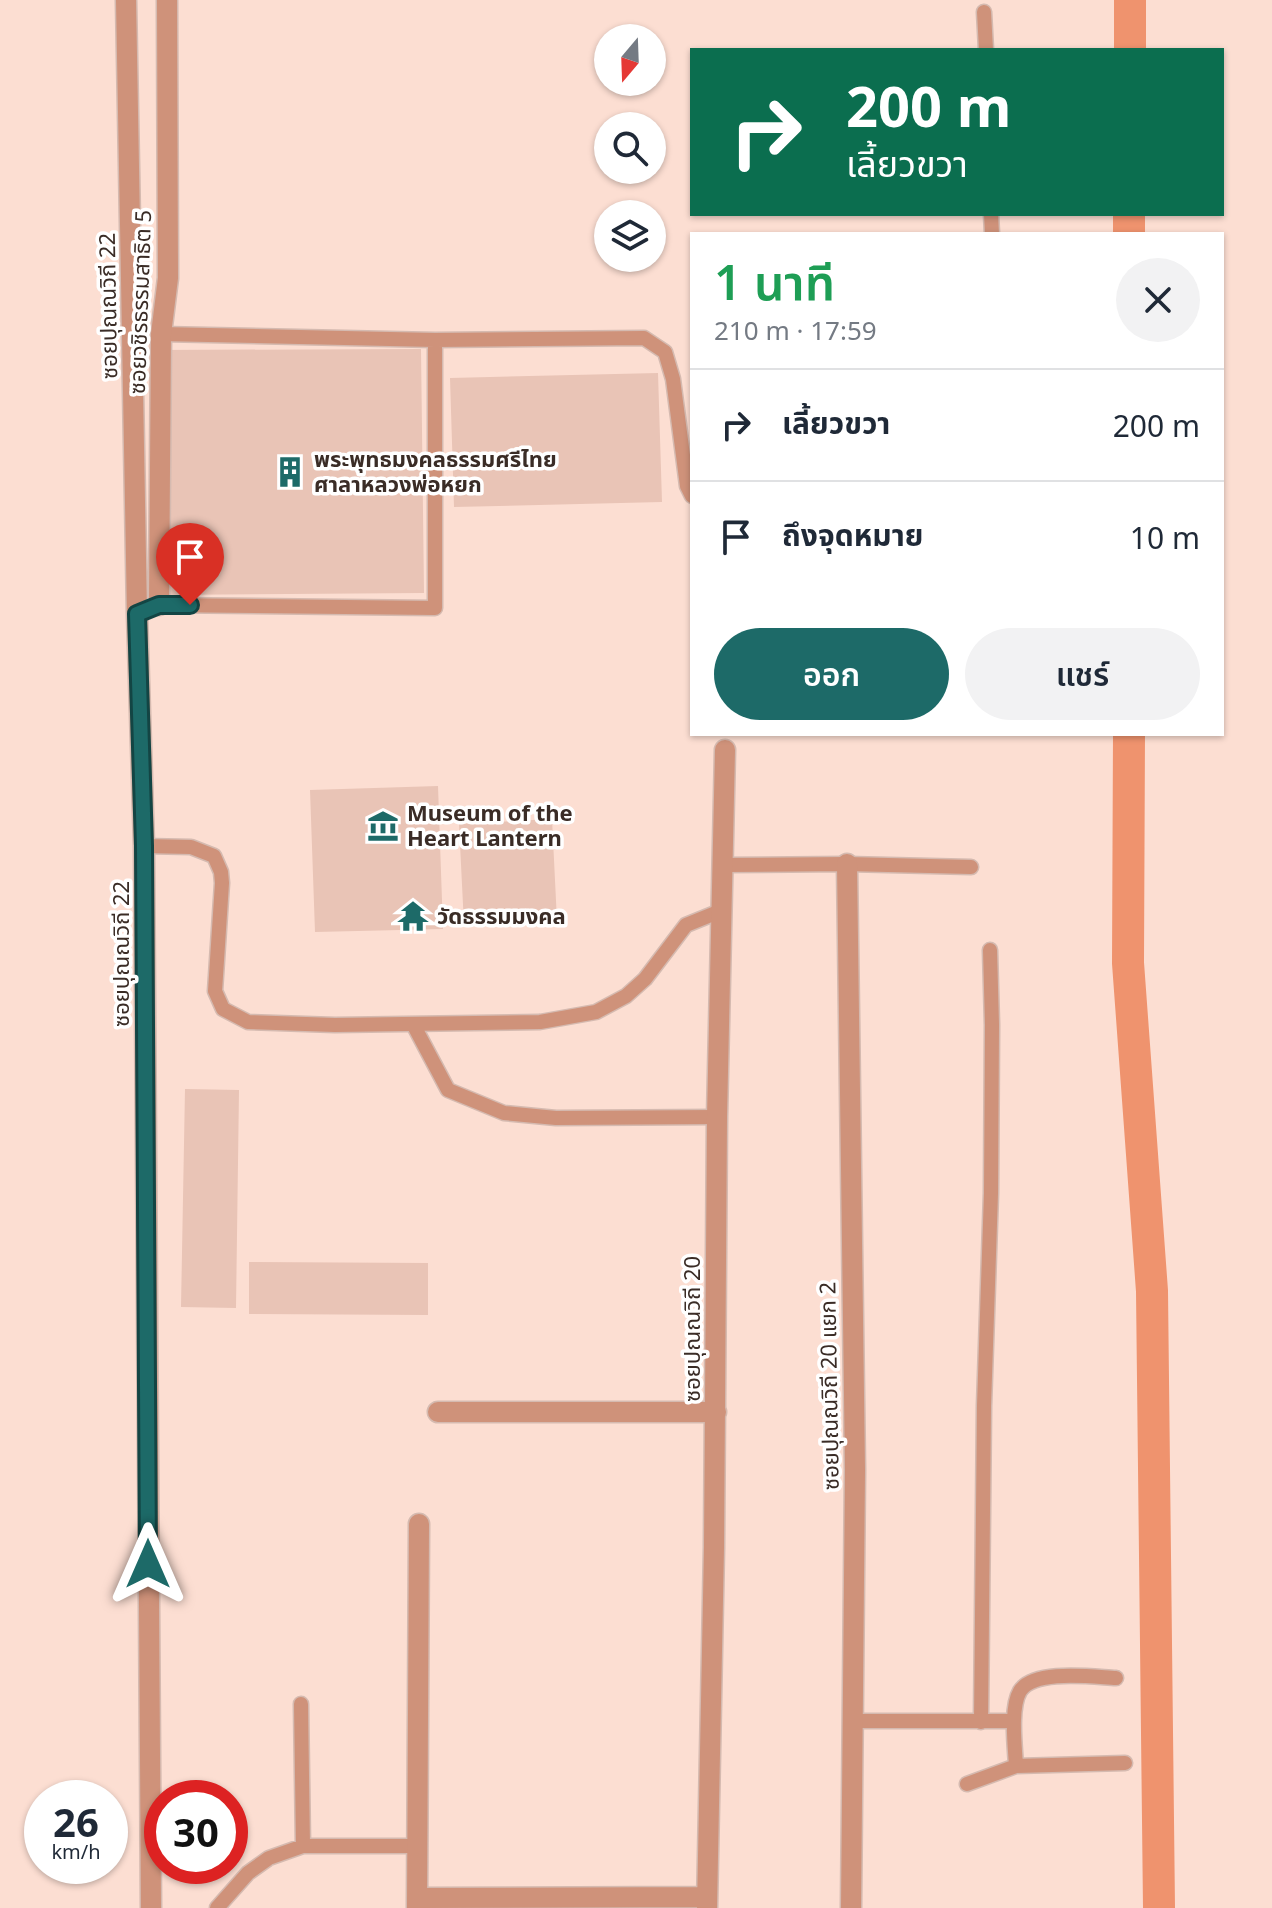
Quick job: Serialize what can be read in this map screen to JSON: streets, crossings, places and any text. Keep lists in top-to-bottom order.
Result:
{
  "streets": {
    "street": [
      "ซอยวชิรธรรมสาธิต 5",
      "ซอยปุณณวิถี 22",
      "ซอยปุณณวิถี 20",
      "ซอยปุณณวิถี 20 แยก 2"
    ]
  },
  "places": {
    "building": ["พระพุทธมงคลธรรมศรีไทย ศาลาหลวงพ่อหยก"],
    "museum": ["Museum of the Heart Lantern"],
    "temple": ["วัดธรรมมงคล"]
  },
  "north": "bottom",
  "page": {
    "turn": ["200 m", "เลี้ยวขวา"],
    "heading": ["1 นาที", "210 m · 17:59"],
    "list": [
      {
        "name": "เลี้ยวขวา",
        "value": "200 m"
      },
      {
        "name": "ถึงจุดหมาย",
        "value": "10 m"
      }
    ],
    "buttons": ["ออก", "แชร์"],
    "speed": "26 km/h",
    "limit": "30"
  }
}
